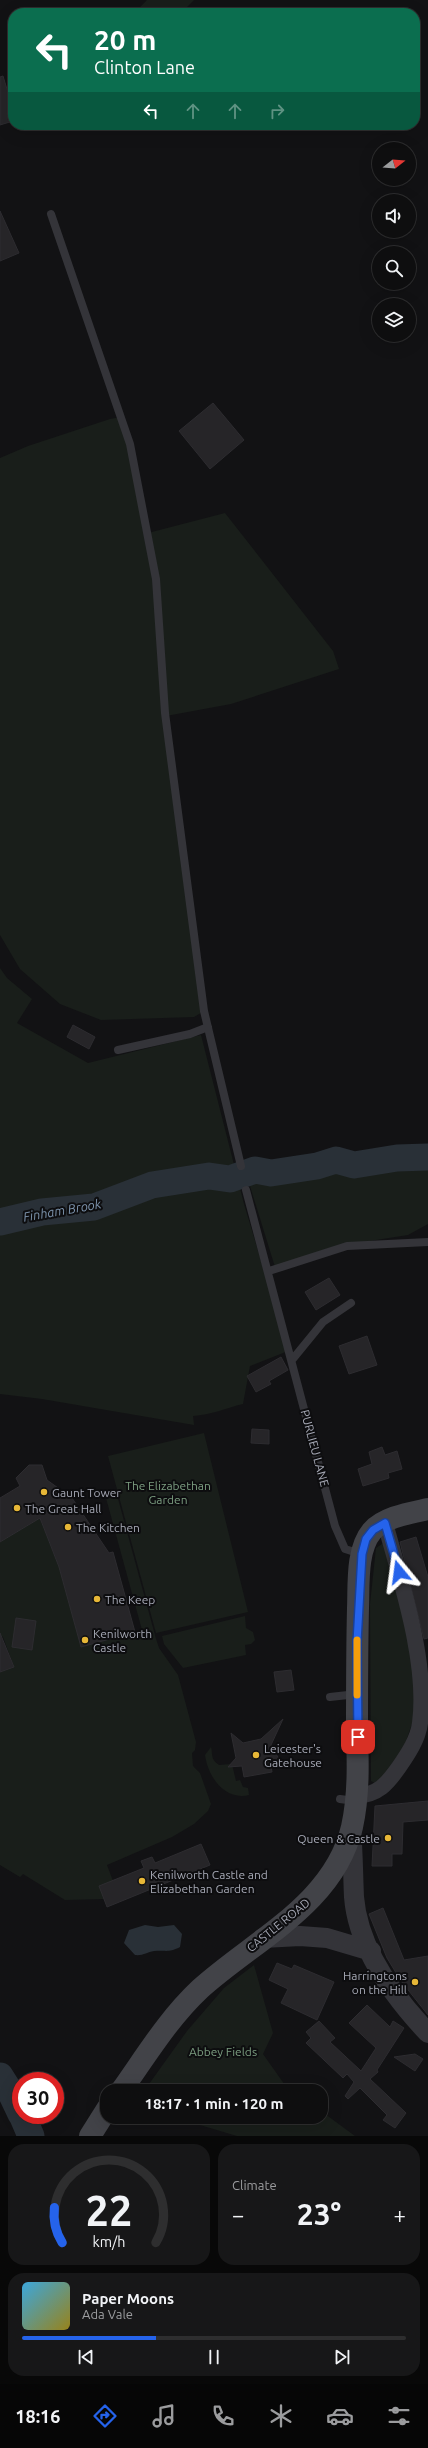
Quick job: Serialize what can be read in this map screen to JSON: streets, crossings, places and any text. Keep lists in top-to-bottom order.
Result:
{
  "streets": {
    "main road": ["CASTLE ROAD"],
    "lane": ["PURLIEU LANE"]
  },
  "crossings": [
    ["PURLIEU LANE", "CASTLE ROAD"]
  ],
  "water": ["Finham Brook"],
  "parks": ["The Elizabethan Garden", "Abbey Fields"],
  "places": [
    "Gaunt Tower",
    "The Great Hall",
    "The Kitchen",
    "The Keep",
    "Kenilworth Castle",
    "Leicester's Gatehouse",
    "Queen & Castle",
    "Kenilworth Castle and Elizabethan Garden",
    "Harringtons on the Hill"
  ],
  "north": "right",
  "page": {
    "turn": ["20 m", "Clinton Lane"],
    "limit": "30",
    "trip": "18:17 · 1 min · 120 m",
    "tile": "Climate",
    "heat": ["−", "23°", "+"],
    "song": ["Paper Moons", "Ada Vale"],
    "tabs": "18:16",
    "gauge": ["22", "km/h"]
  }
}
